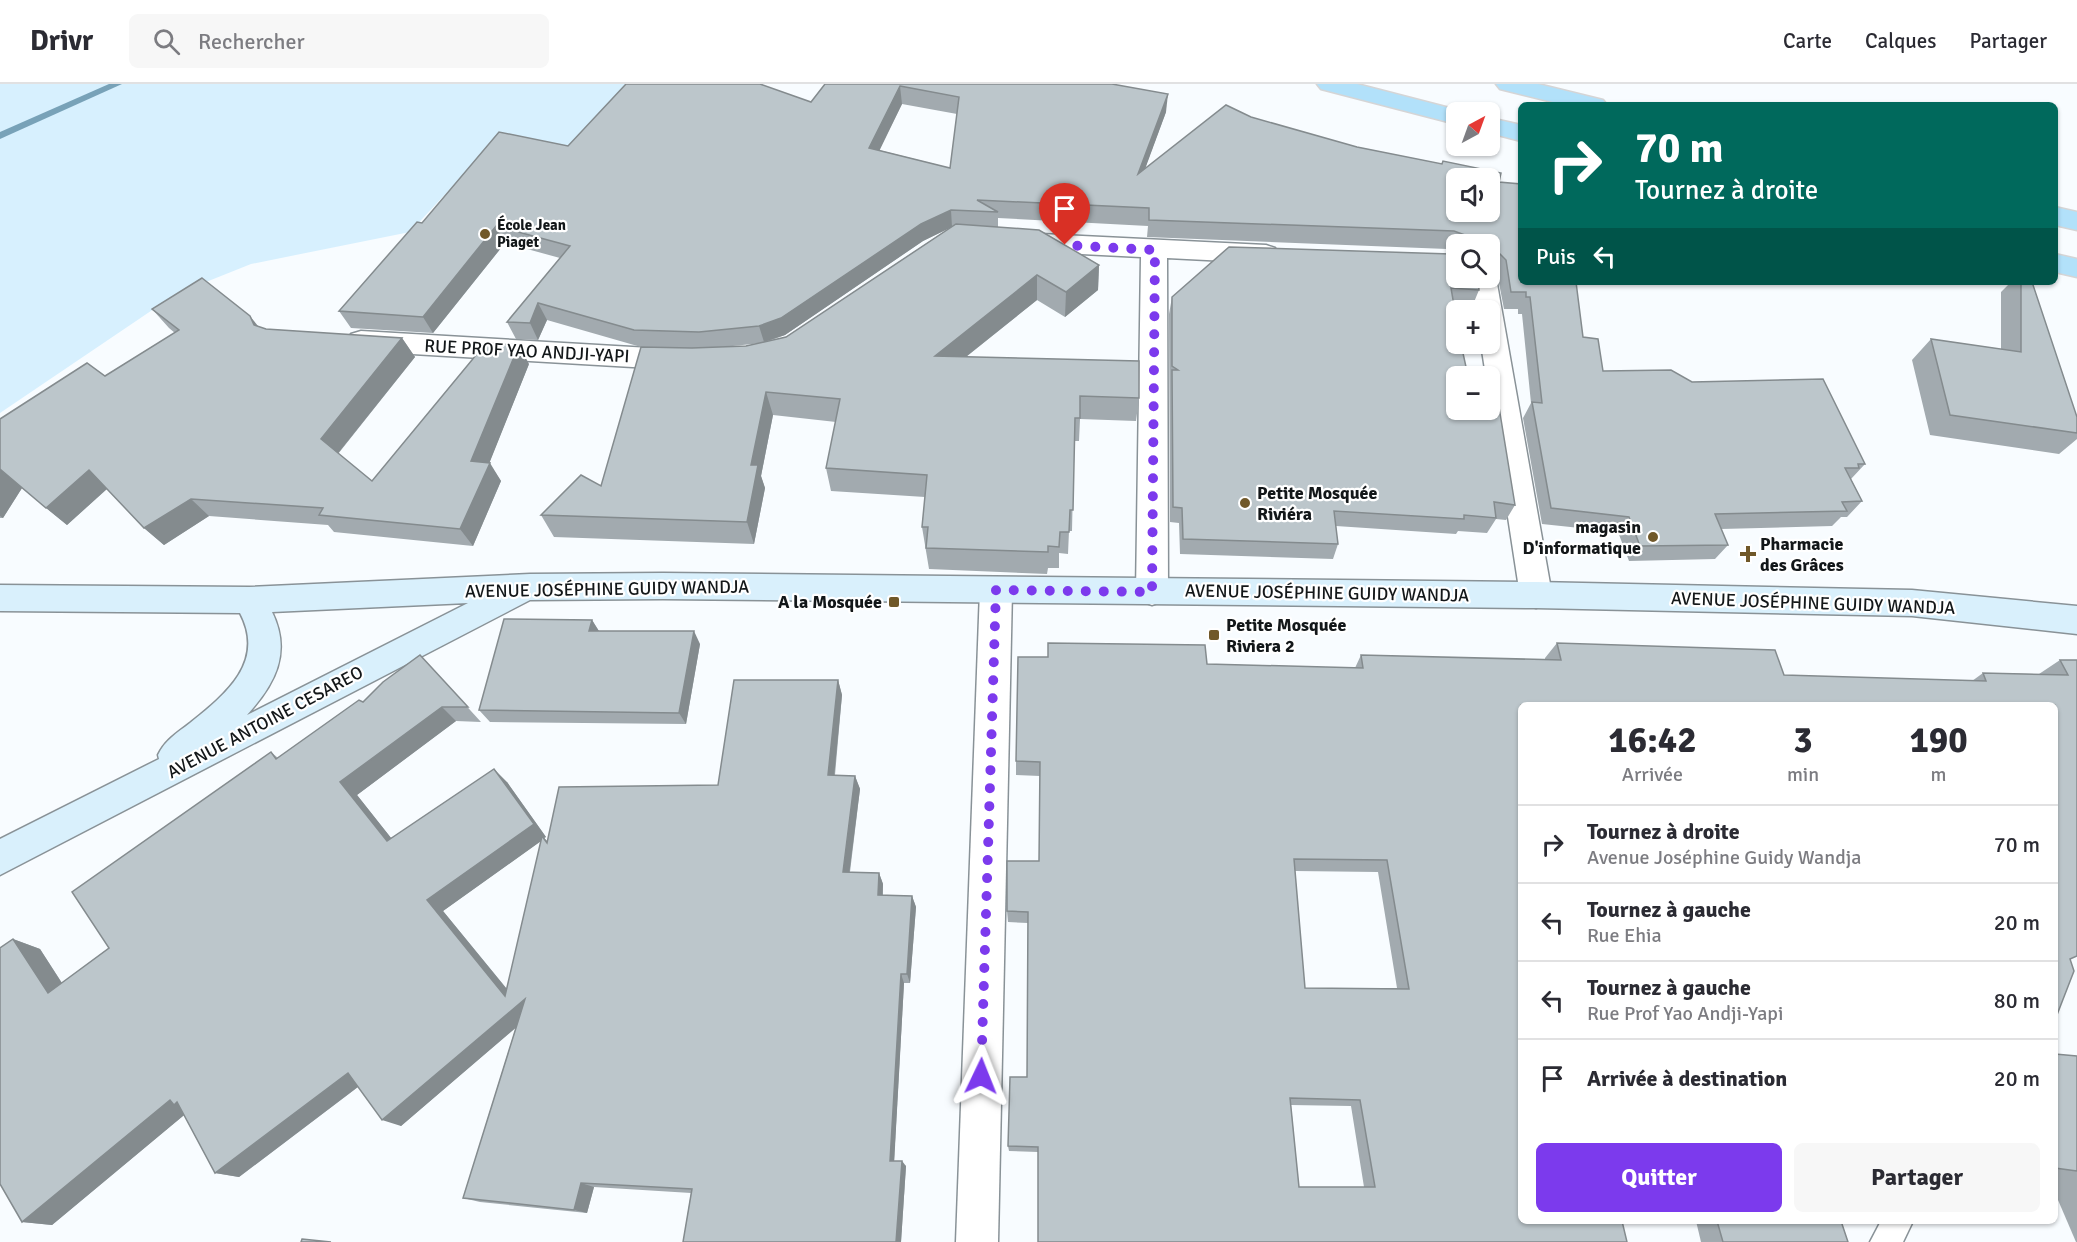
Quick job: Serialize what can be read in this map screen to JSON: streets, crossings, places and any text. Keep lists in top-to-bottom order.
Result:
{
  "streets": {
    "street": ["RUE PROF YAO ANDJI-YAPI", "AVENUE JOSÉPHINE GUIDY WANDJA", "AVENUE ANTOINE CESAREO"]
  },
  "crossings": [
    ["AVENUE JOSÉPHINE GUIDY WANDJA", "AVENUE ANTOINE CESAREO"]
  ],
  "places": {
    "other": ["École Jean Piaget", "Petite Mosquée Riviéra", "magasin D'informatique"],
    "health": ["Pharmacie des Grâces"],
    "transit": ["A la Mosquée", "Petite Mosquée Riviera 2"]
  },
  "north": "top right",
  "page": {
    "header": "Drivr",
    "search": "Rechercher",
    "nav": ["Carte", "Calques", "Partager"],
    "map_buttons": ["+", "−"],
    "turn": ["70 m", "Tournez à droite"],
    "then": "Puis",
    "eta": [
      "16:42",
      "Arrivée",
      "3",
      "min",
      "190",
      "m"
    ],
    "list": [
      {
        "name": "Tournez à droite",
        "note": "Avenue Joséphine Guidy Wandja",
        "value": "70 m"
      },
      {
        "name": "Tournez à gauche",
        "note": "Rue Ehia",
        "value": "20 m"
      },
      {
        "name": "Tournez à gauche",
        "note": "Rue Prof Yao Andji-Yapi",
        "value": "80 m"
      },
      {
        "name": "Arrivée à destination",
        "value": "20 m"
      }
    ],
    "buttons": ["Quitter", "Partager"]
  }
}
